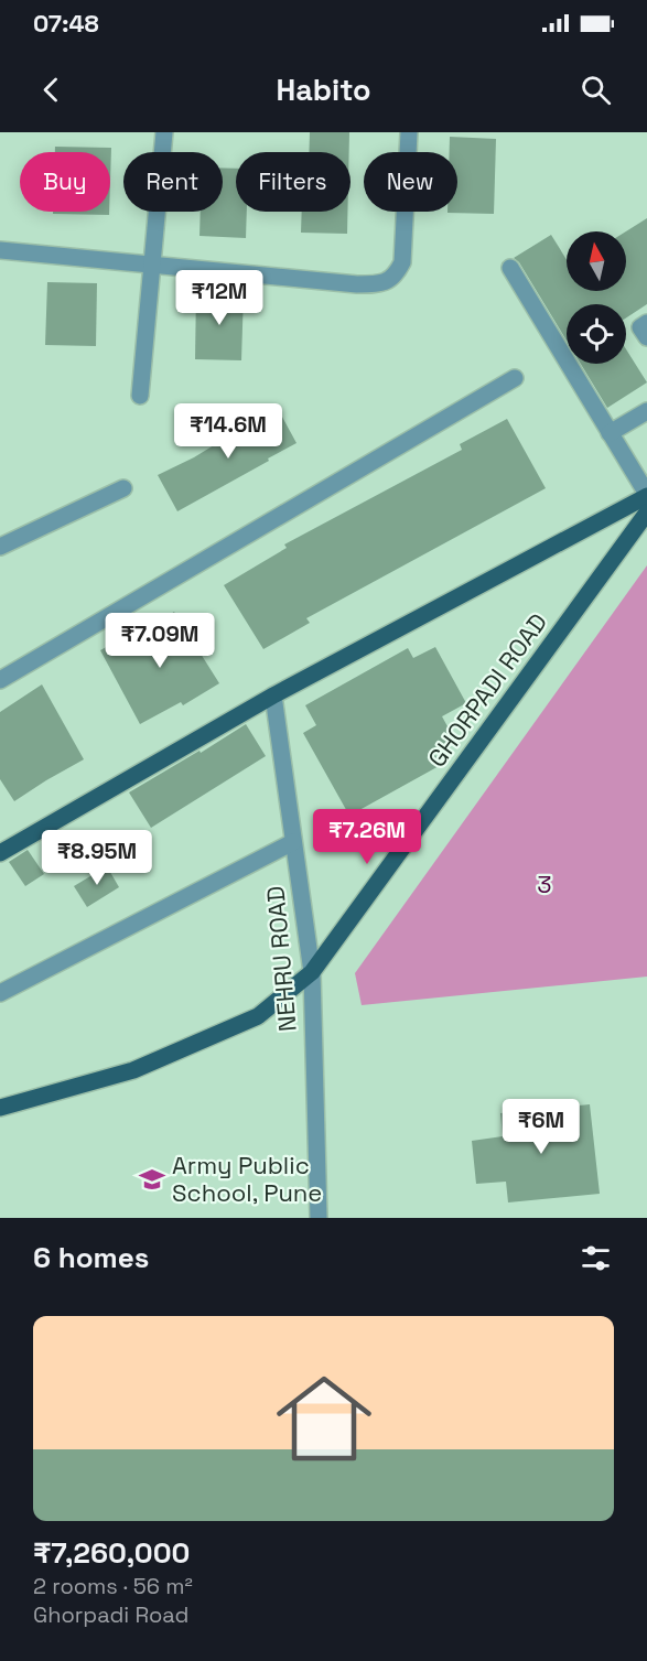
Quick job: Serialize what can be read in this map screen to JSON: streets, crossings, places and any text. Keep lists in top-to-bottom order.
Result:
{
  "streets": {
    "main road": ["GHORPADI ROAD"],
    "street": ["NEHRU ROAD"]
  },
  "crossings": [
    ["GHORPADI ROAD", "NEHRU ROAD"]
  ],
  "parks": ["3"],
  "places": {
    "school or university": ["Army Public School, Pune"]
  },
  "north": "top",
  "page": {
    "status": "07:48",
    "header": "Habito",
    "chip": [
      "Buy",
      "Rent",
      "Filters",
      "New"
    ],
    "price": [
      "₹12M",
      "₹14.6M",
      "₹7.09M",
      "₹7.26M",
      "₹8.95M",
      "₹6M"
    ],
    "heading": "6 homes",
    "list": [
      {
        "name": "₹7,260,000",
        "note": "2 rooms · 56 m² · Ghorpadi Road"
      }
    ]
  }
}
